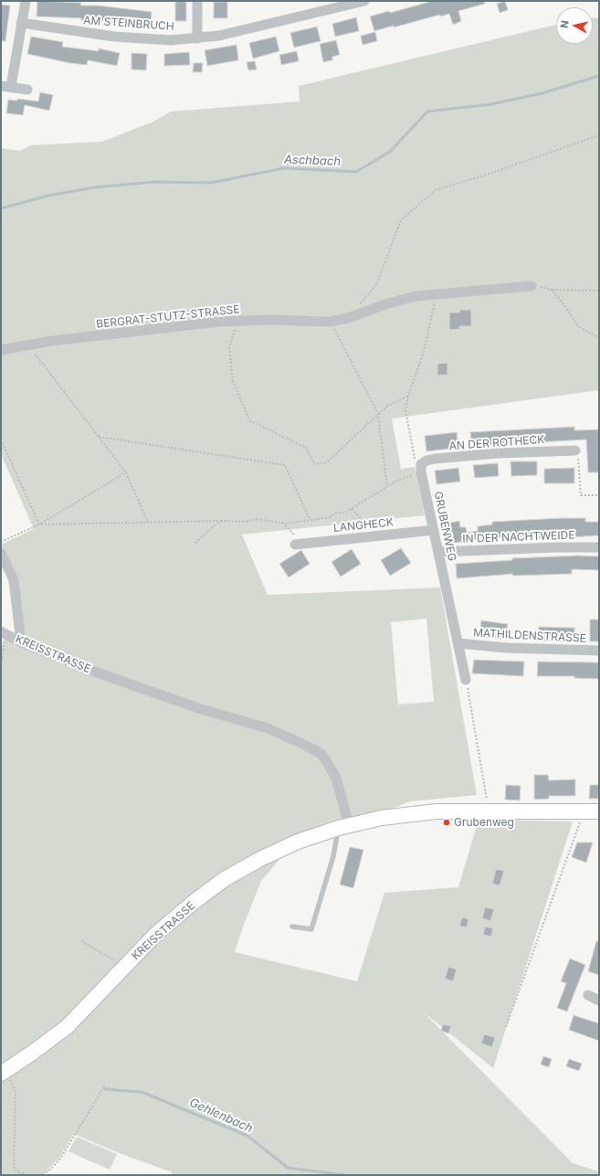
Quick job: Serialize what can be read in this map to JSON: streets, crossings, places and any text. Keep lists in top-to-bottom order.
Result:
{
  "streets": {
    "street": [
      "AM STEINBRUCH",
      "BERGRAT-STUTZ-STRASSE",
      "AN DER ROTHECK",
      "LANGHECK",
      "GRUBENWEG",
      "IN DER NACHTWEIDE",
      "MATHILDENSTRASSE",
      "KREISSTRASSE"
    ]
  },
  "crossings": [
    ["AN DER ROTHECK", "GRUBENWEG"],
    ["LANGHECK", "GRUBENWEG"],
    ["GRUBENWEG", "IN DER NACHTWEIDE"],
    ["GRUBENWEG", "MATHILDENSTRASSE"]
  ],
  "water": ["Aschbach", "Gehlenbach"],
  "places": ["Grubenweg"],
  "north": "left"
}
